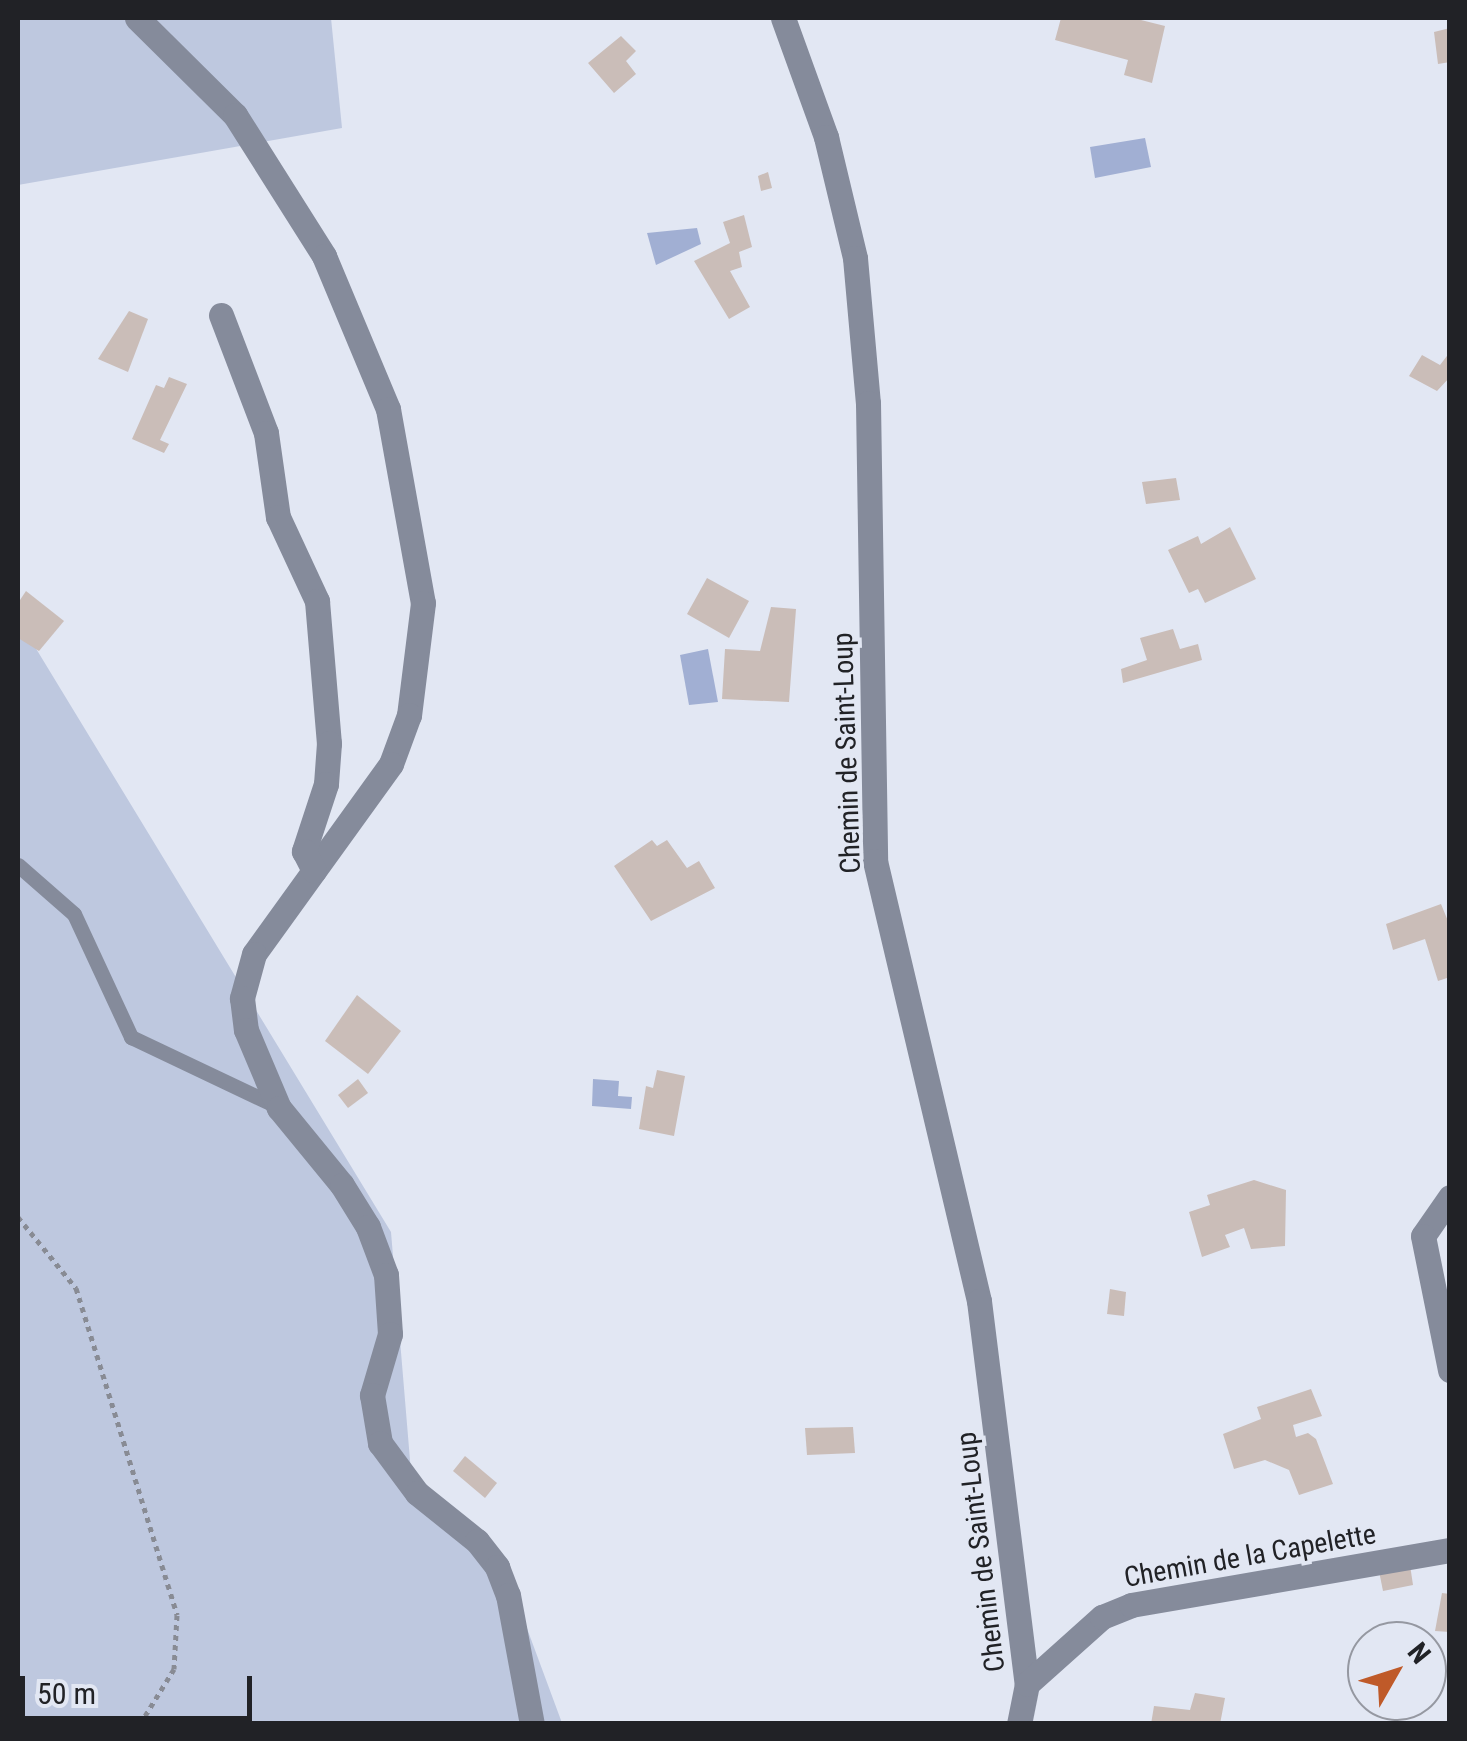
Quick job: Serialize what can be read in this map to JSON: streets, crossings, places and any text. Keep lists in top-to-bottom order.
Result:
{
  "streets": {
    "street": ["Chemin de Saint-Loup", "Chemin de la Capelette"]
  },
  "crossings": [
    ["Chemin de Saint-Loup", "Chemin de la Capelette"]
  ],
  "scale_bar": "50 m",
  "north": "top right"
}
